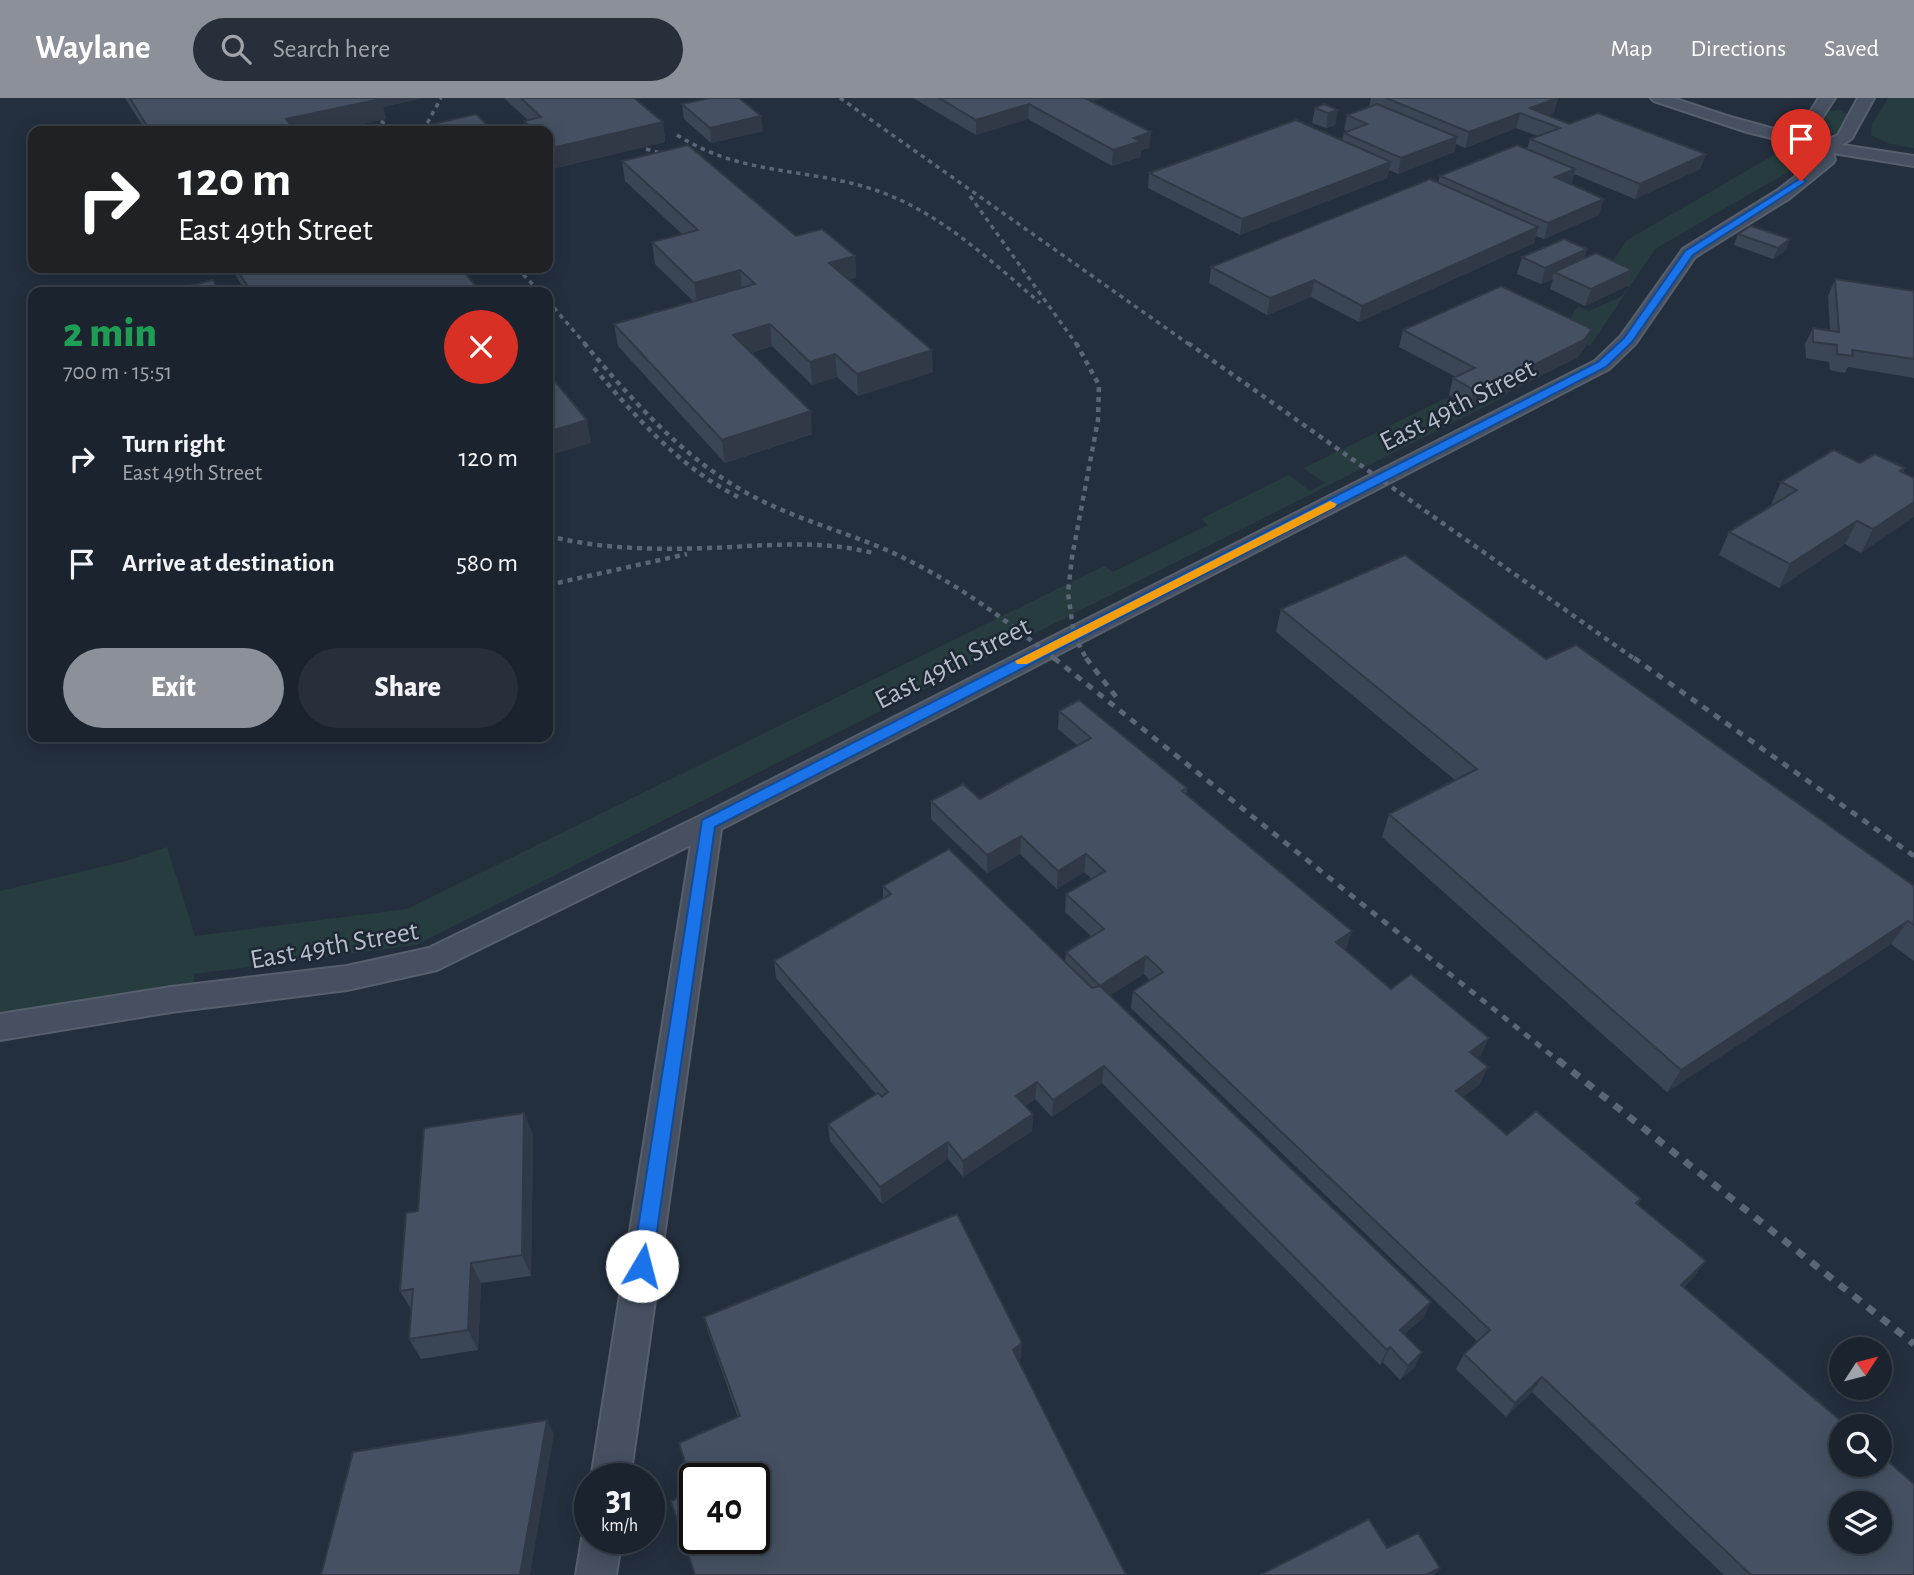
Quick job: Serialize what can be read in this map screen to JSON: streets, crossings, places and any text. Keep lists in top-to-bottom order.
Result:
{
  "streets": {
    "street": ["East 49th Street"]
  },
  "north": "top right",
  "page": {
    "header": "Waylane",
    "search": "Search here",
    "nav": ["Map", "Directions", "Saved"],
    "turn": ["120 m", "East 49th Street"],
    "heading": ["2 min", "700 m · 15:51"],
    "list": [
      {
        "name": "Turn right",
        "note": "East 49th Street",
        "value": "120 m"
      },
      {
        "name": "Arrive at destination",
        "value": "580 m"
      }
    ],
    "buttons": ["Exit", "Share"],
    "speed": "31 km/h",
    "limit": "40"
  }
}
